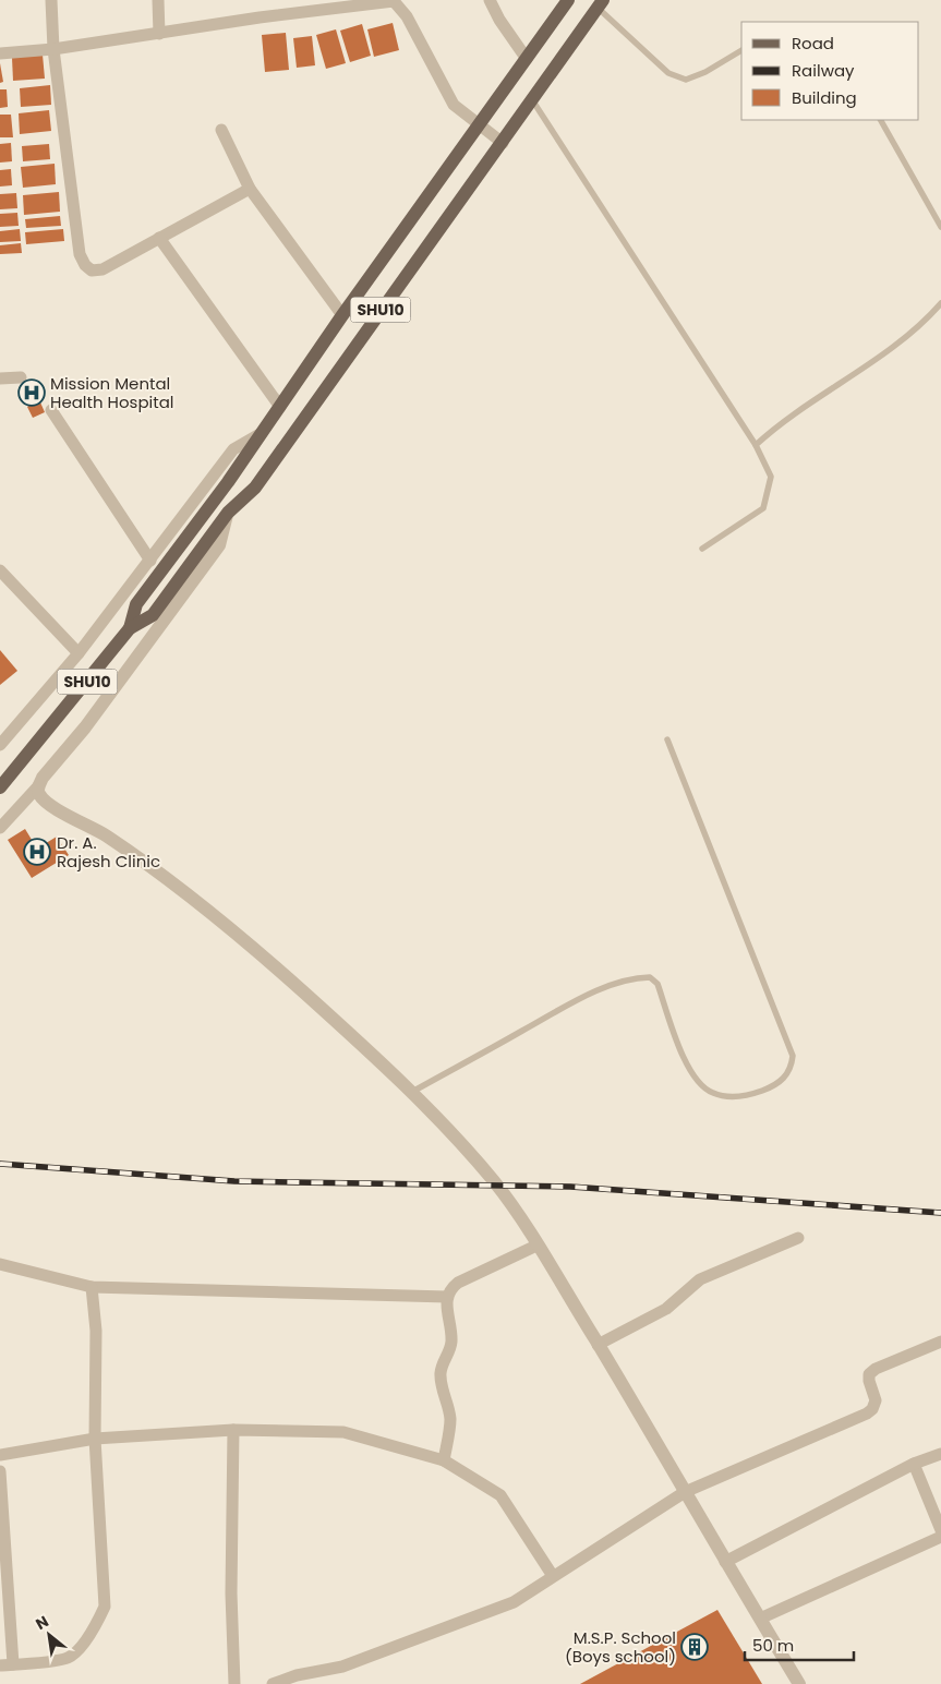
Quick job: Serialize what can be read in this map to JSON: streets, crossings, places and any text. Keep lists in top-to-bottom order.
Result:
{
  "streets": {
    "main road": ["SHU10"]
  },
  "places": {
    "hospital": ["Mission Mental Health Hospital", "Dr. A. Rajesh Clinic"],
    "building": ["M.S.P. School (Boys school)"]
  },
  "legend": ["Road", "Railway", "Building"],
  "scale_bar": "50 m",
  "north": "top left"
}
